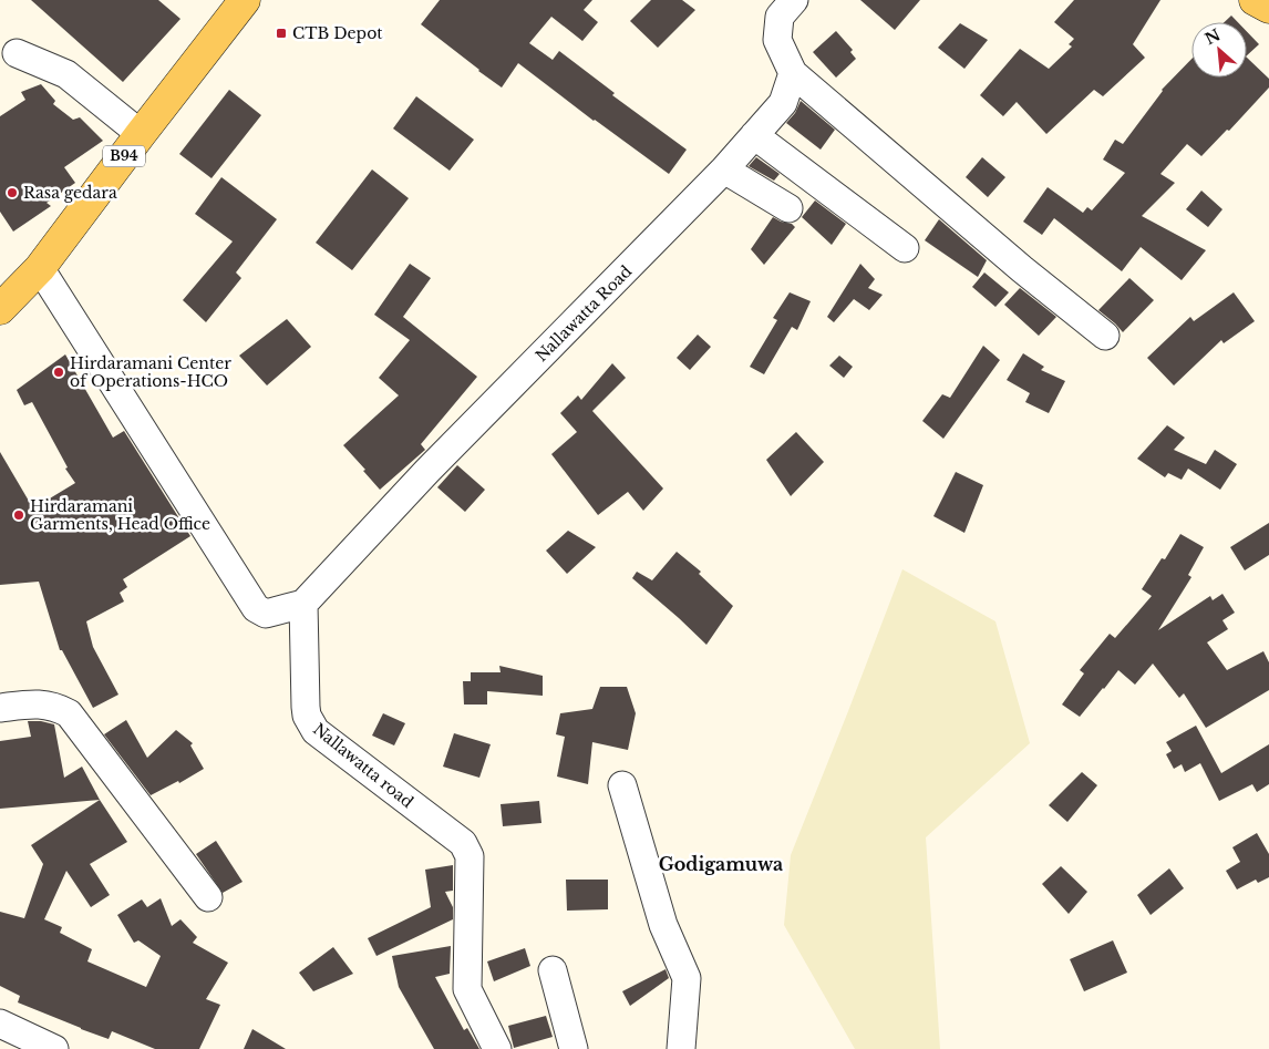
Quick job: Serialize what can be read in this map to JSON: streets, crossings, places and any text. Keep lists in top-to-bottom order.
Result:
{
  "streets": {
    "main road": ["B94"],
    "street": ["Nallawatta Road", "Nallawatta road"]
  },
  "crossings": [
    ["Nallawatta Road", "Nallawatta road"]
  ],
  "districts": ["Godigamuwa"],
  "places": {
    "transit": ["CTB Depot"],
    "other": ["Rasa gedara", "Hirdaramani Center of Operations-HCO", "Hirdaramani Garments, Head Office"]
  },
  "north": "top left"
}
